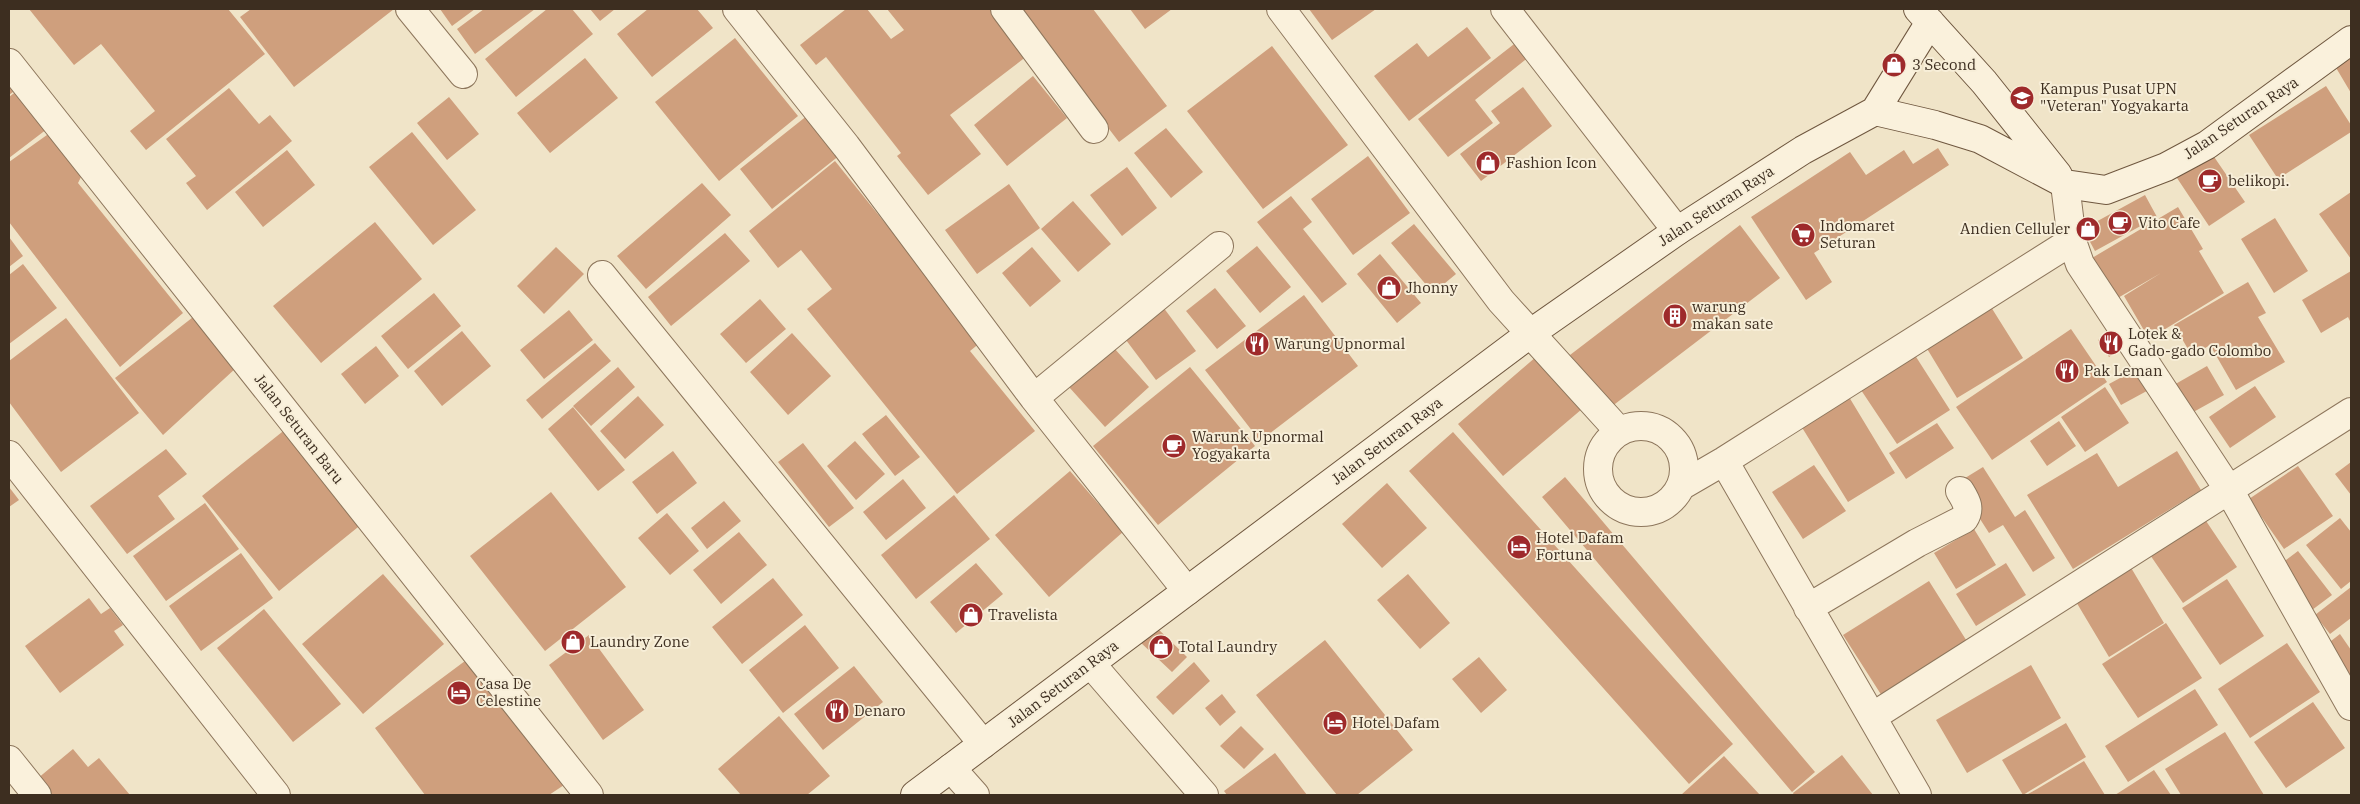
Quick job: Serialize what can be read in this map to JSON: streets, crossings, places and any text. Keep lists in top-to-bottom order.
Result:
{
  "streets": {
    "street": ["Jalan Seturan Raya", "Jalan Seturan Baru"]
  },
  "places": {
    "shop": [
      "3 Second",
      "Fashion Icon",
      "Andien Celluler",
      "Jhonny",
      "Travelista",
      "Laundry Zone",
      "Total Laundry"
    ],
    "school or university": ["Kampus Pusat UPN \"Veteran\" Yogyakarta"],
    "cafe": ["belikopi.", "Vito Cafe", "Warunk Upnormal Yogyakarta"],
    "supermarket": ["Indomaret Seturan"],
    "building": ["warung makan sate"],
    "restaurant": [
      "Lotek & Gado-gado Colombo",
      "Warung Upnormal",
      "Pak Leman",
      "Denaro"
    ],
    "hotel": ["Hotel Dafam Fortuna", "Casa De Celestine", "Hotel Dafam"]
  }
}
